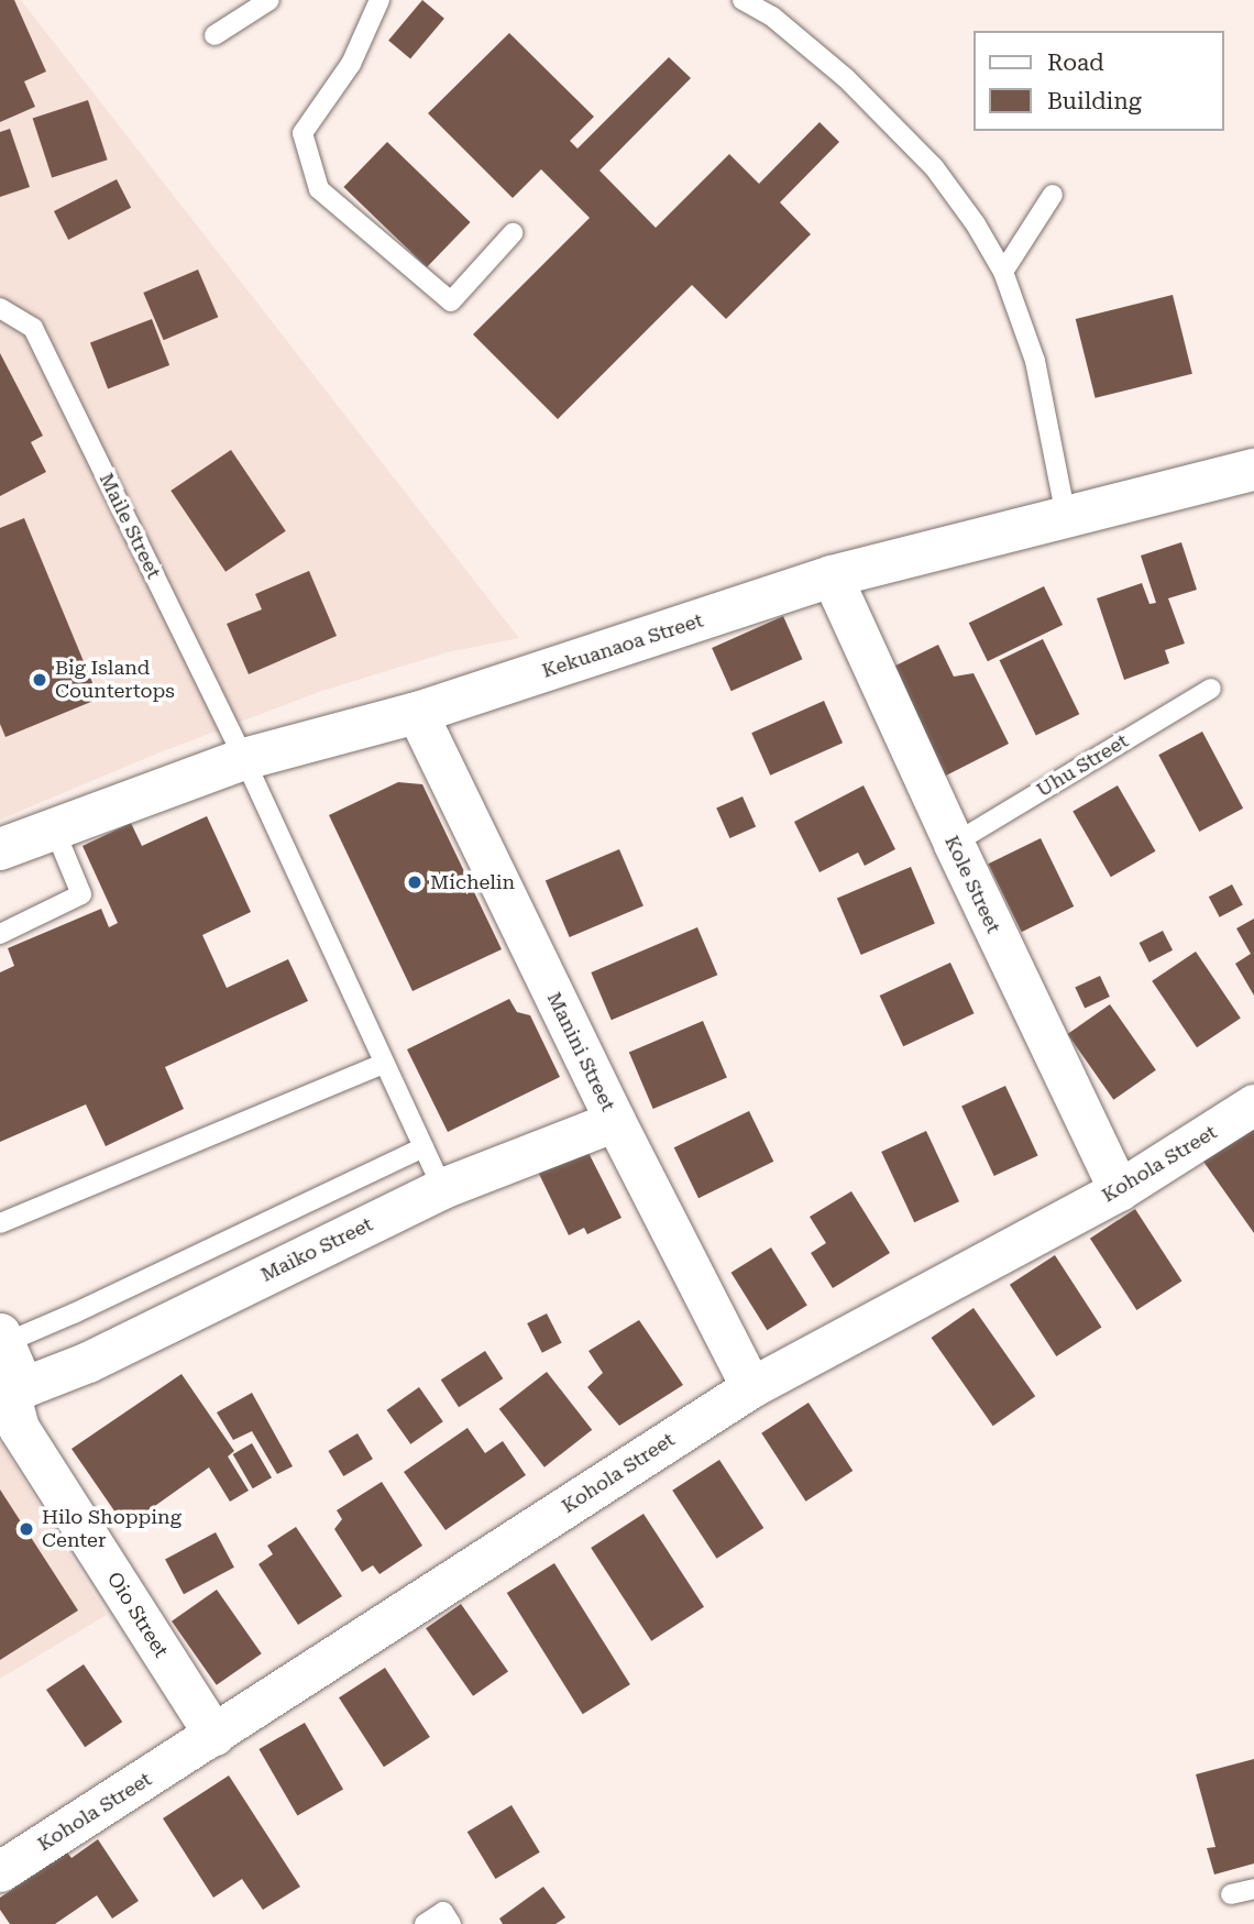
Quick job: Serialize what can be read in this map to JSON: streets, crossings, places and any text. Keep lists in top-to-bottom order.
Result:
{
  "streets": {
    "street": [
      "Kekuanaoa Street",
      "Kole Street",
      "Manini Street",
      "Kohola Street",
      "Maiko Street",
      "Oio Street"
    ],
    "lane": ["Maile Street", "Uhu Street"]
  },
  "crossings": [
    ["Maile Street", "Kekuanaoa Street"],
    ["Maile Street", "Maiko Street"],
    ["Kekuanaoa Street", "Kole Street"],
    ["Kekuanaoa Street", "Manini Street"],
    ["Uhu Street", "Kole Street"],
    ["Kole Street", "Kohola Street"],
    ["Manini Street", "Kohola Street"],
    ["Manini Street", "Maiko Street"],
    ["Kohola Street", "Oio Street"],
    ["Maiko Street", "Oio Street"]
  ],
  "places": ["Big Island Countertops", "Michelin", "Hilo Shopping Center"],
  "legend": ["Road", "Building"]
}
